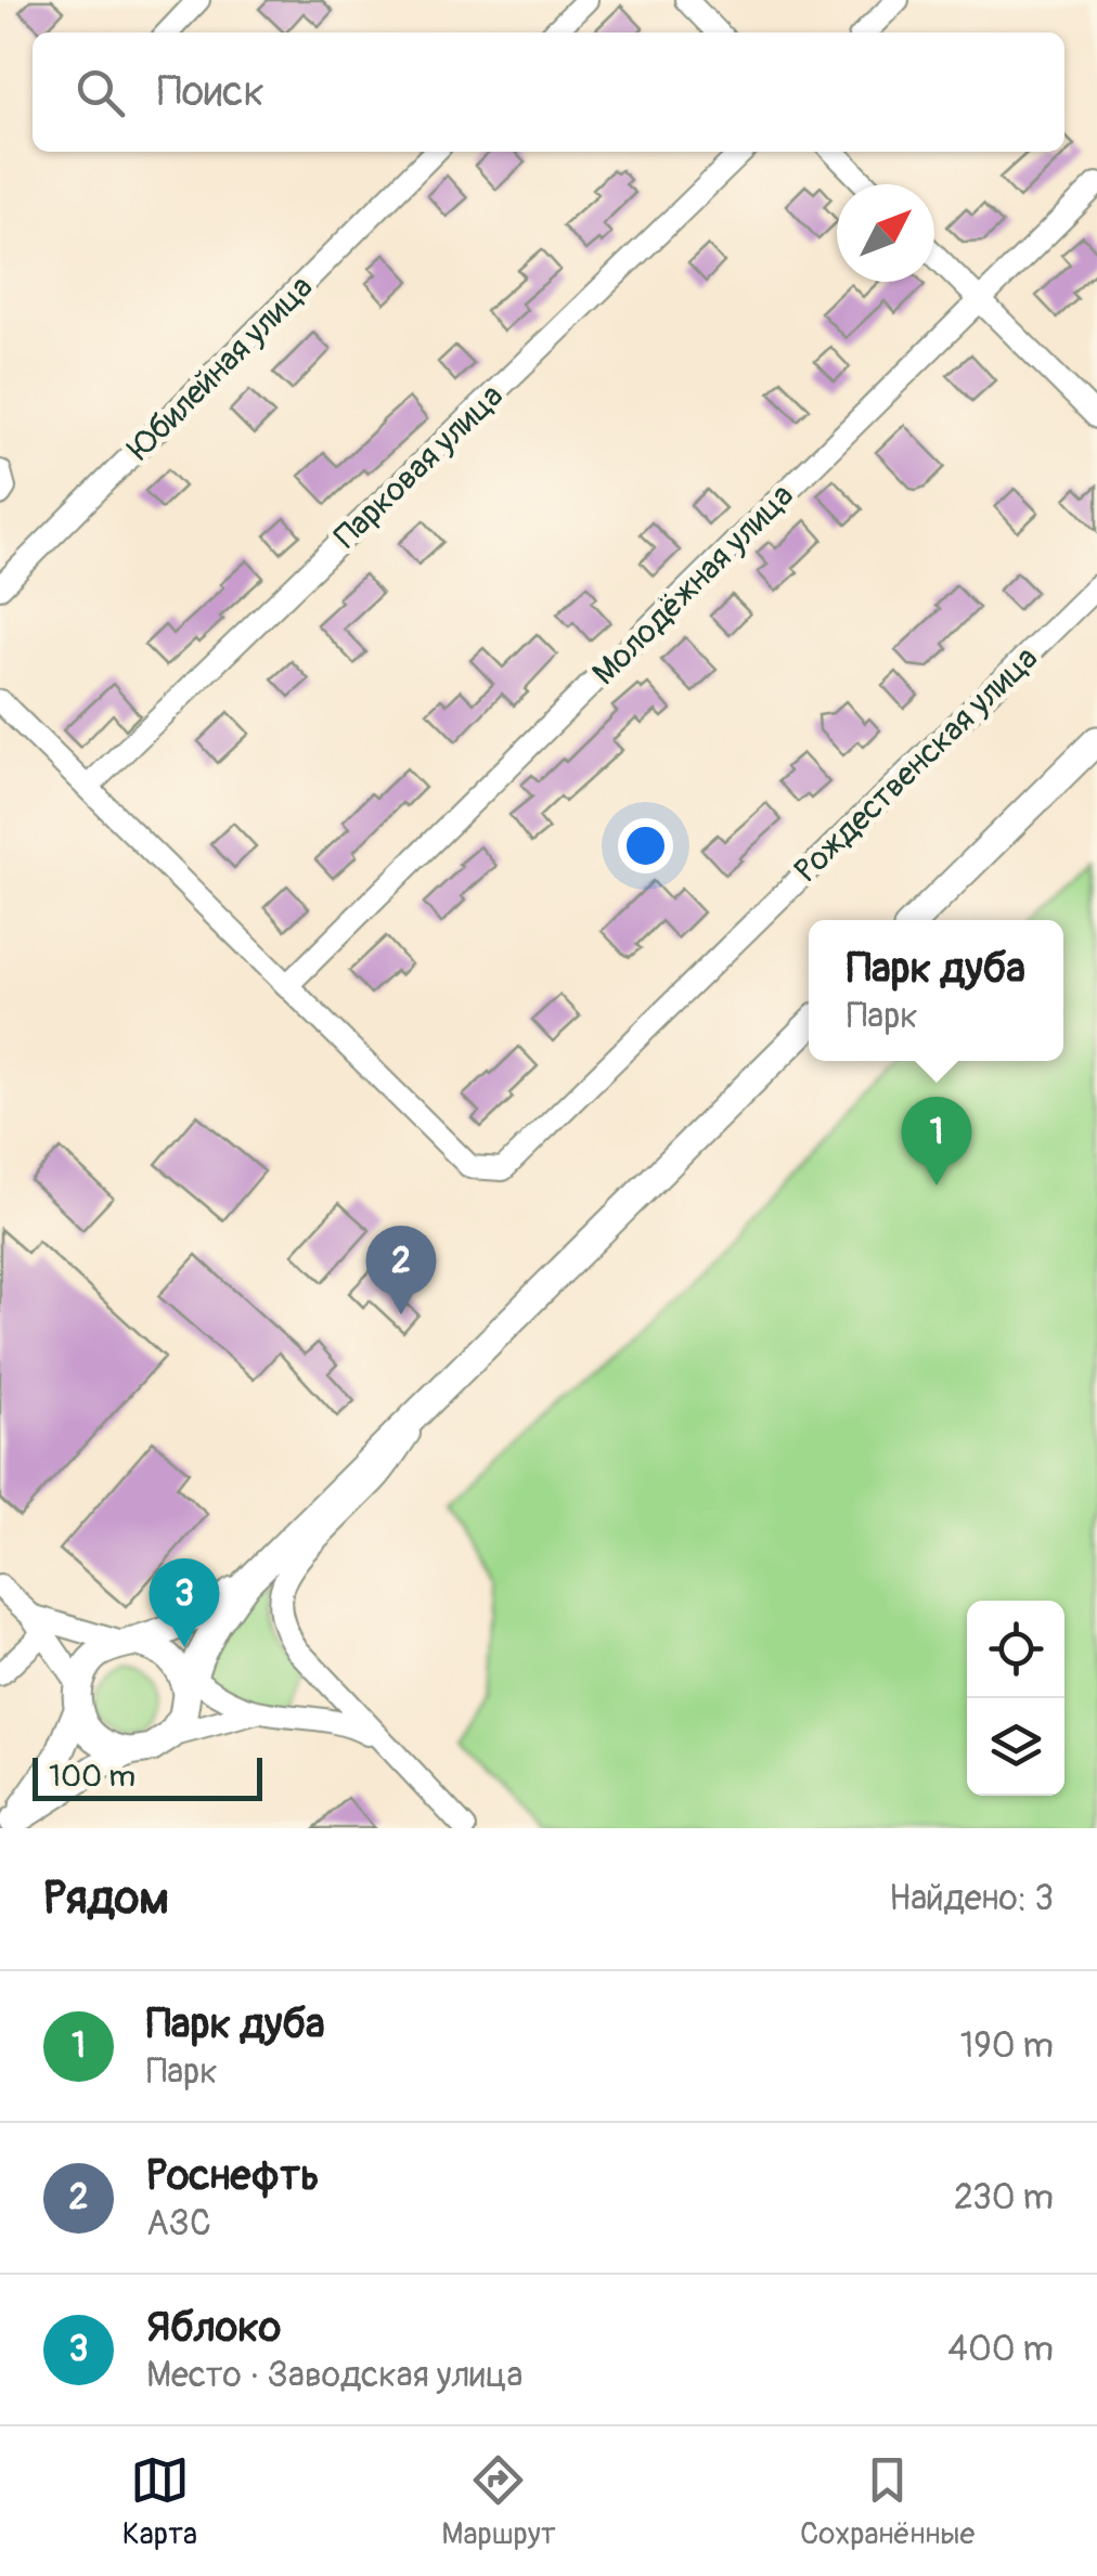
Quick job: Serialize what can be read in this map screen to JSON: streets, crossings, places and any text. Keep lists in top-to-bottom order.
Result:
{
  "streets": {
    "street": [
      "Юбилейная улица",
      "Парковая улица",
      "Молодёжная улица",
      "Рождественская улица"
    ]
  },
  "crossings": [
    ["Молодёжная улица", "Рождественская улица"]
  ],
  "scale_bar": "100 m",
  "north": "top right",
  "page": {
    "search": "Поиск",
    "popup": ["Парк дуба", "Парк"],
    "pins": ["1", "2", "3"],
    "scale": "100 m",
    "heading": ["Рядом", "Найдено: 3"],
    "list": [
      {
        "mark": "1",
        "name": "Парк дуба",
        "note": "Парк",
        "value": "190 m"
      },
      {
        "mark": "2",
        "name": "Роснефть",
        "note": "АЗС",
        "value": "230 m"
      },
      {
        "mark": "3",
        "name": "Яблоко",
        "note": "Место · Заводская улица",
        "value": "400 m"
      }
    ],
    "nav": ["Карта", "Маршрут", "Сохранённые"]
  }
}
